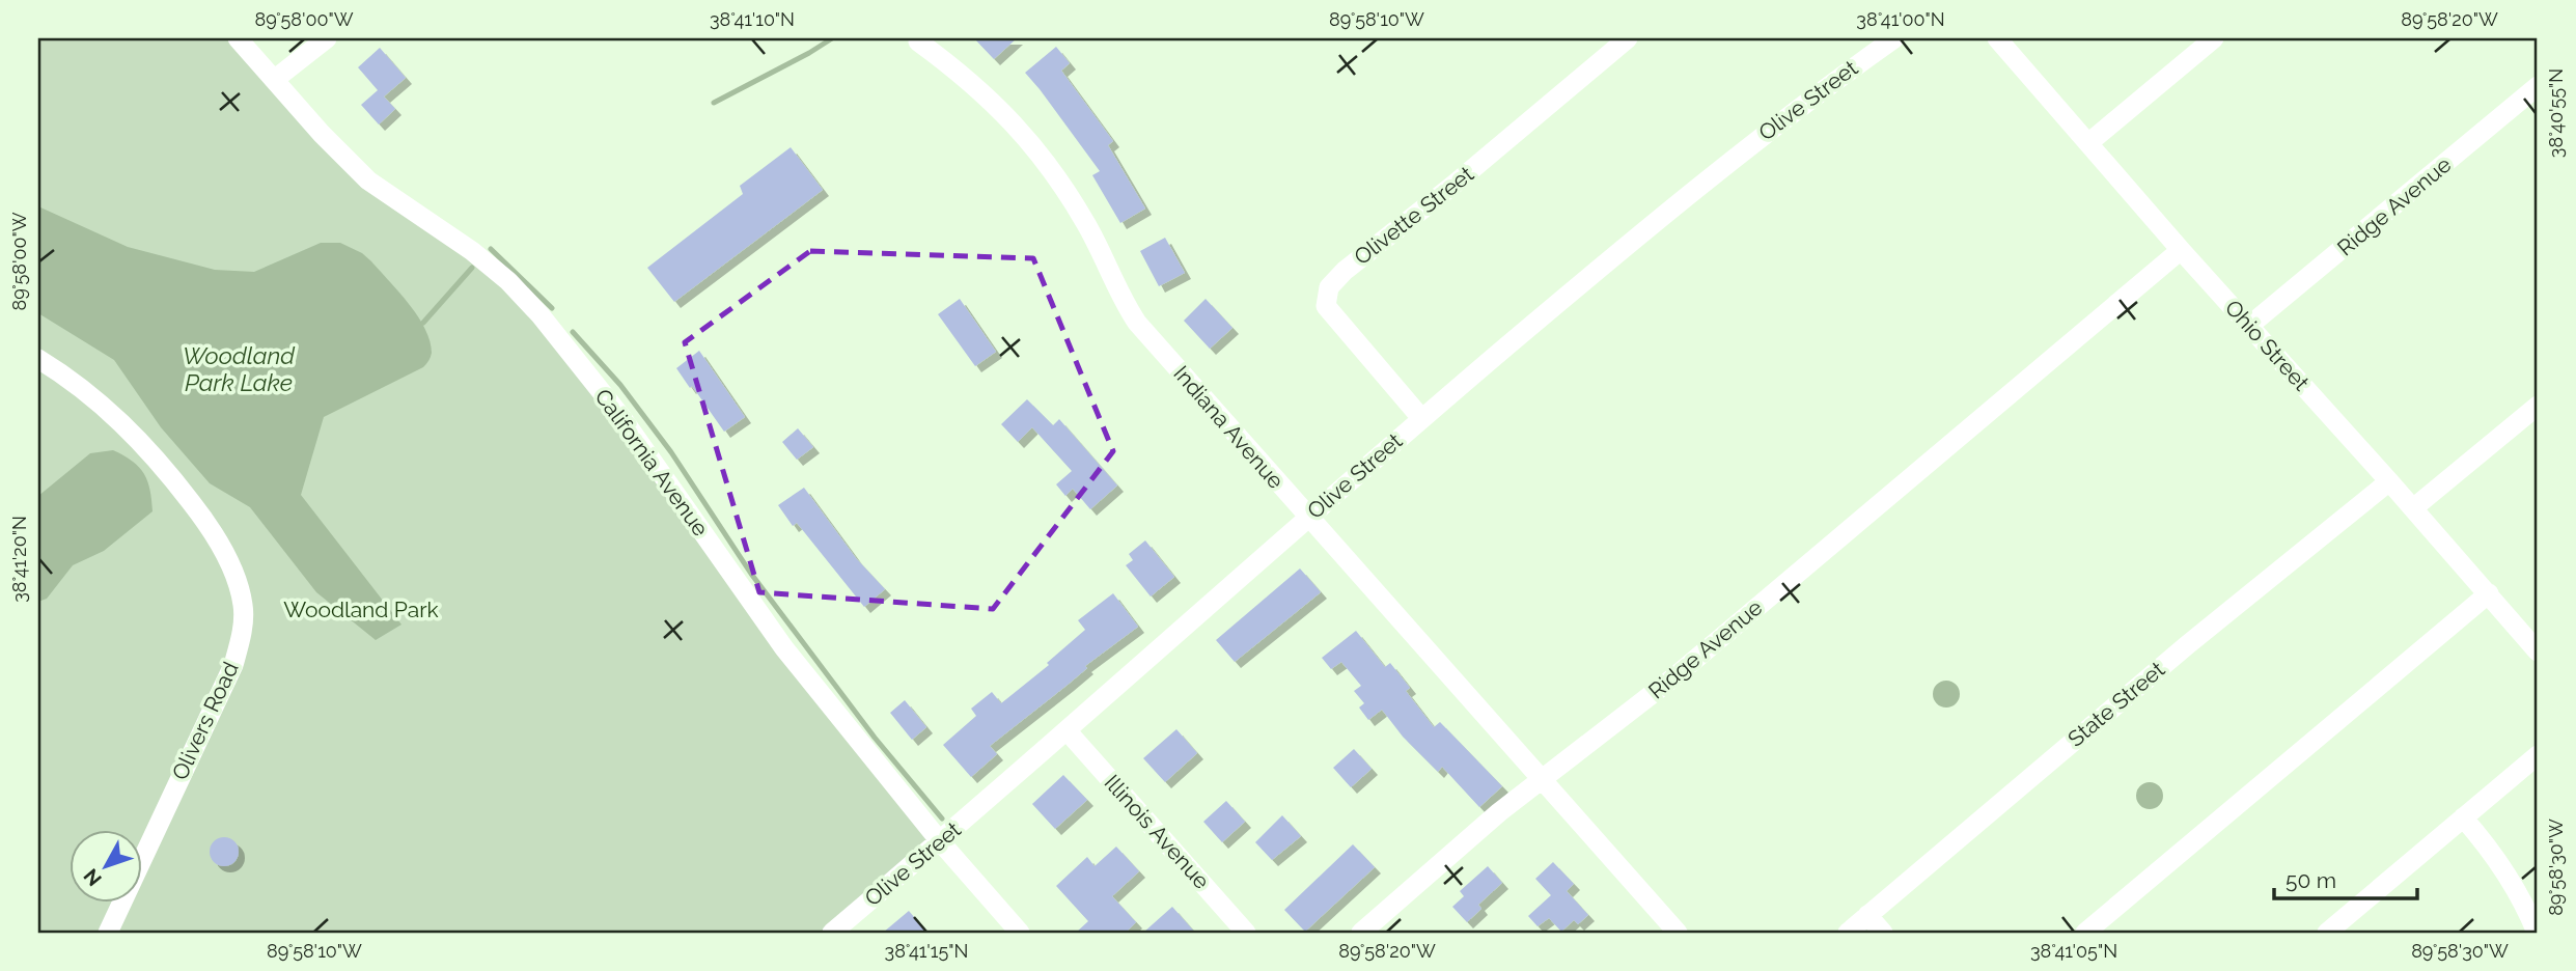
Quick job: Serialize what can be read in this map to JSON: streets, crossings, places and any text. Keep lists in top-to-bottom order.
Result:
{
  "streets": {
    "street": [
      "Olive Street",
      "Ridge Avenue",
      "Olivette Street",
      "Ohio Street",
      "Indiana Avenue",
      "California Avenue",
      "State Street",
      "Olivers Road",
      "Illinois Avenue"
    ]
  },
  "crossings": [
    ["Olive Street", "Olivette Street"],
    ["Olive Street", "Indiana Avenue"],
    ["Olive Street", "California Avenue"],
    ["Olive Street", "Illinois Avenue"],
    ["Ridge Avenue", "Ohio Street"],
    ["Ridge Avenue", "Indiana Avenue"],
    ["Ohio Street", "State Street"]
  ],
  "water": ["Woodland Park Lake"],
  "parks": ["Woodland Park"],
  "scale_bar": "50 m",
  "north": "bottom left",
  "coordinates": [
    "89°58'00\"W",
    "38°41'10\"N",
    "89°58'10\"W",
    "38°41'00\"N",
    "89°58'20\"W",
    "38°40'55\"N",
    "38°41'20\"N",
    "89°58'30\"W",
    "38°41'15\"N",
    "38°41'05\"N"
  ]
}
